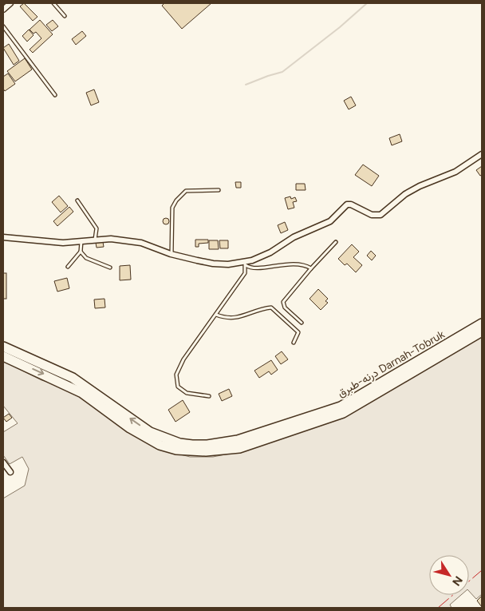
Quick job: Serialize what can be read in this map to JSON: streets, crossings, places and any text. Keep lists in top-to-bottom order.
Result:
{
  "streets": {
    "highway": ["درنه-طبرق Darnah-Tobruk"]
  },
  "north": "bottom right"
}
